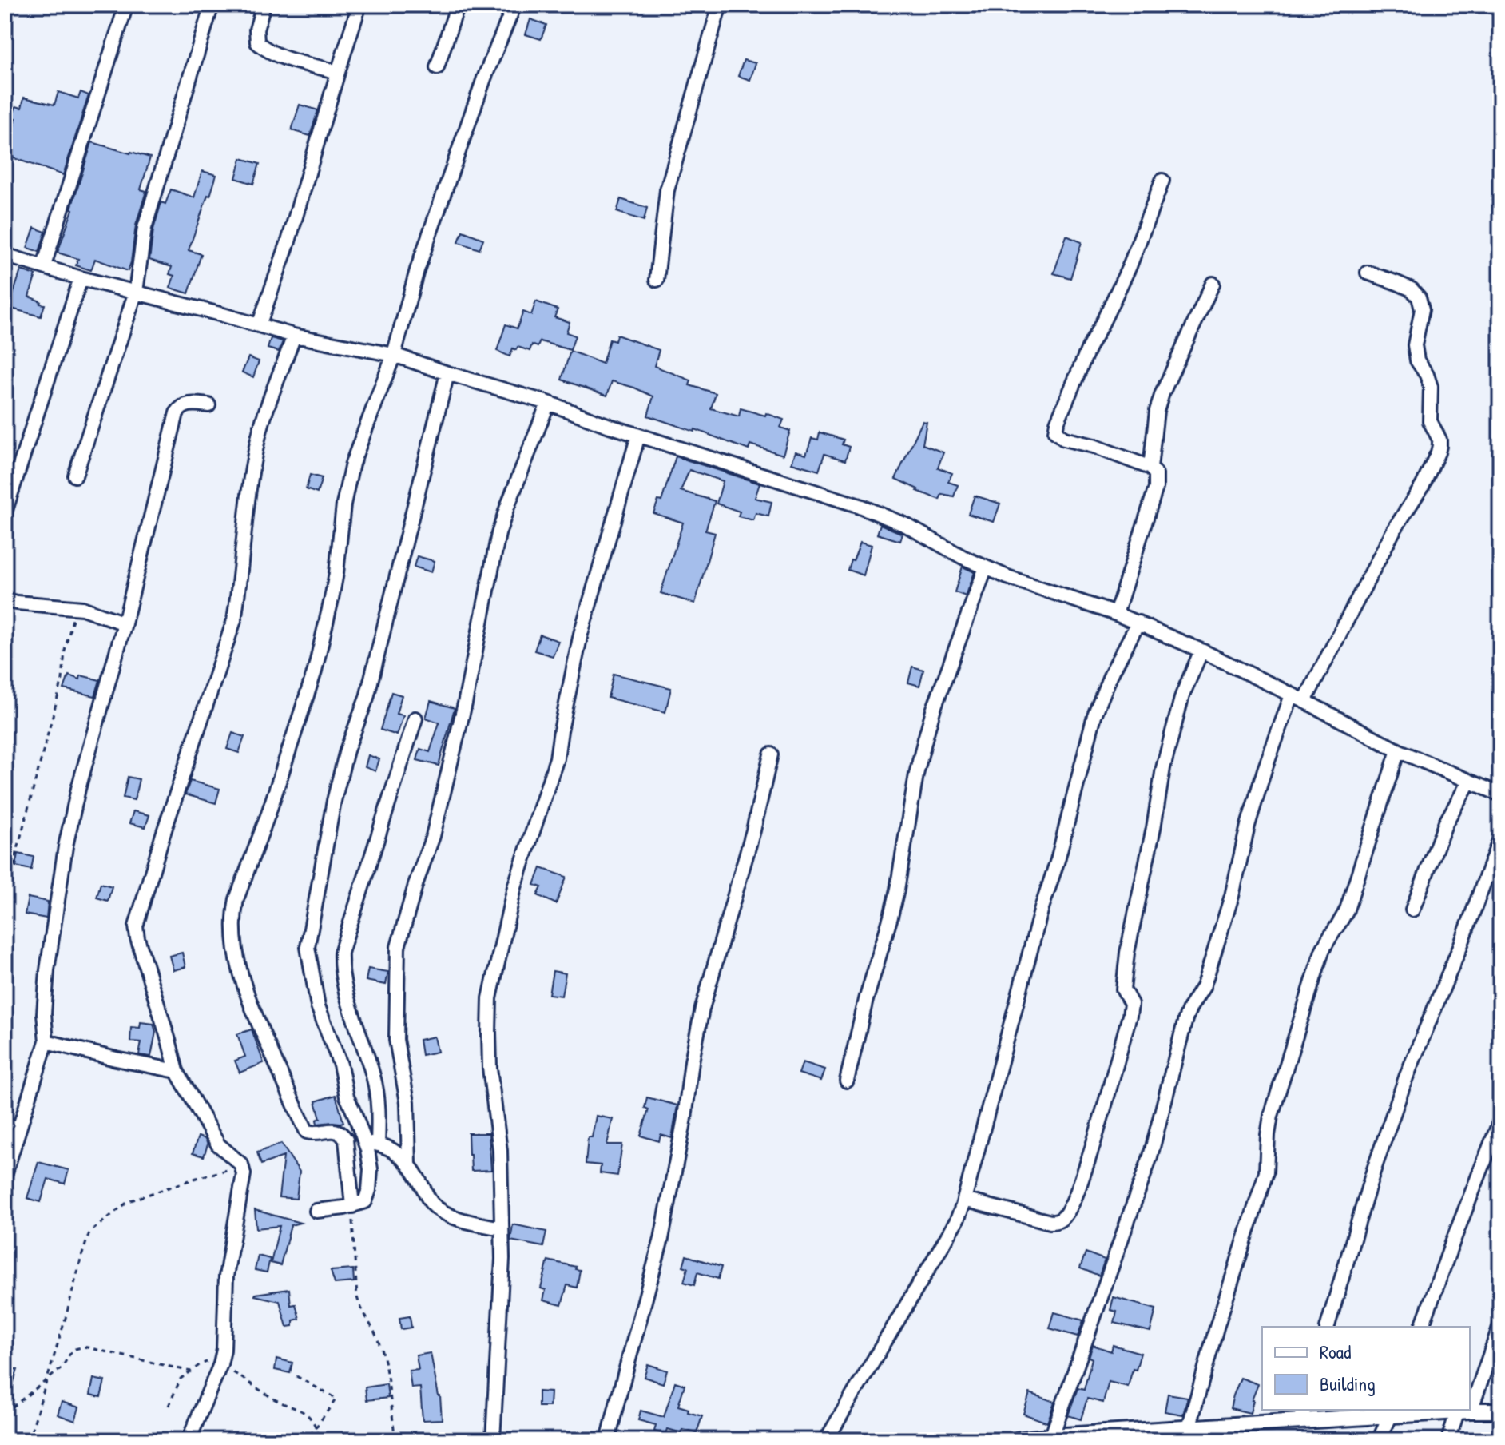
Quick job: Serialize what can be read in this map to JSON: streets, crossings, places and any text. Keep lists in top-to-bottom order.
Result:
{
  "legend": ["Road", "Building"]
}
